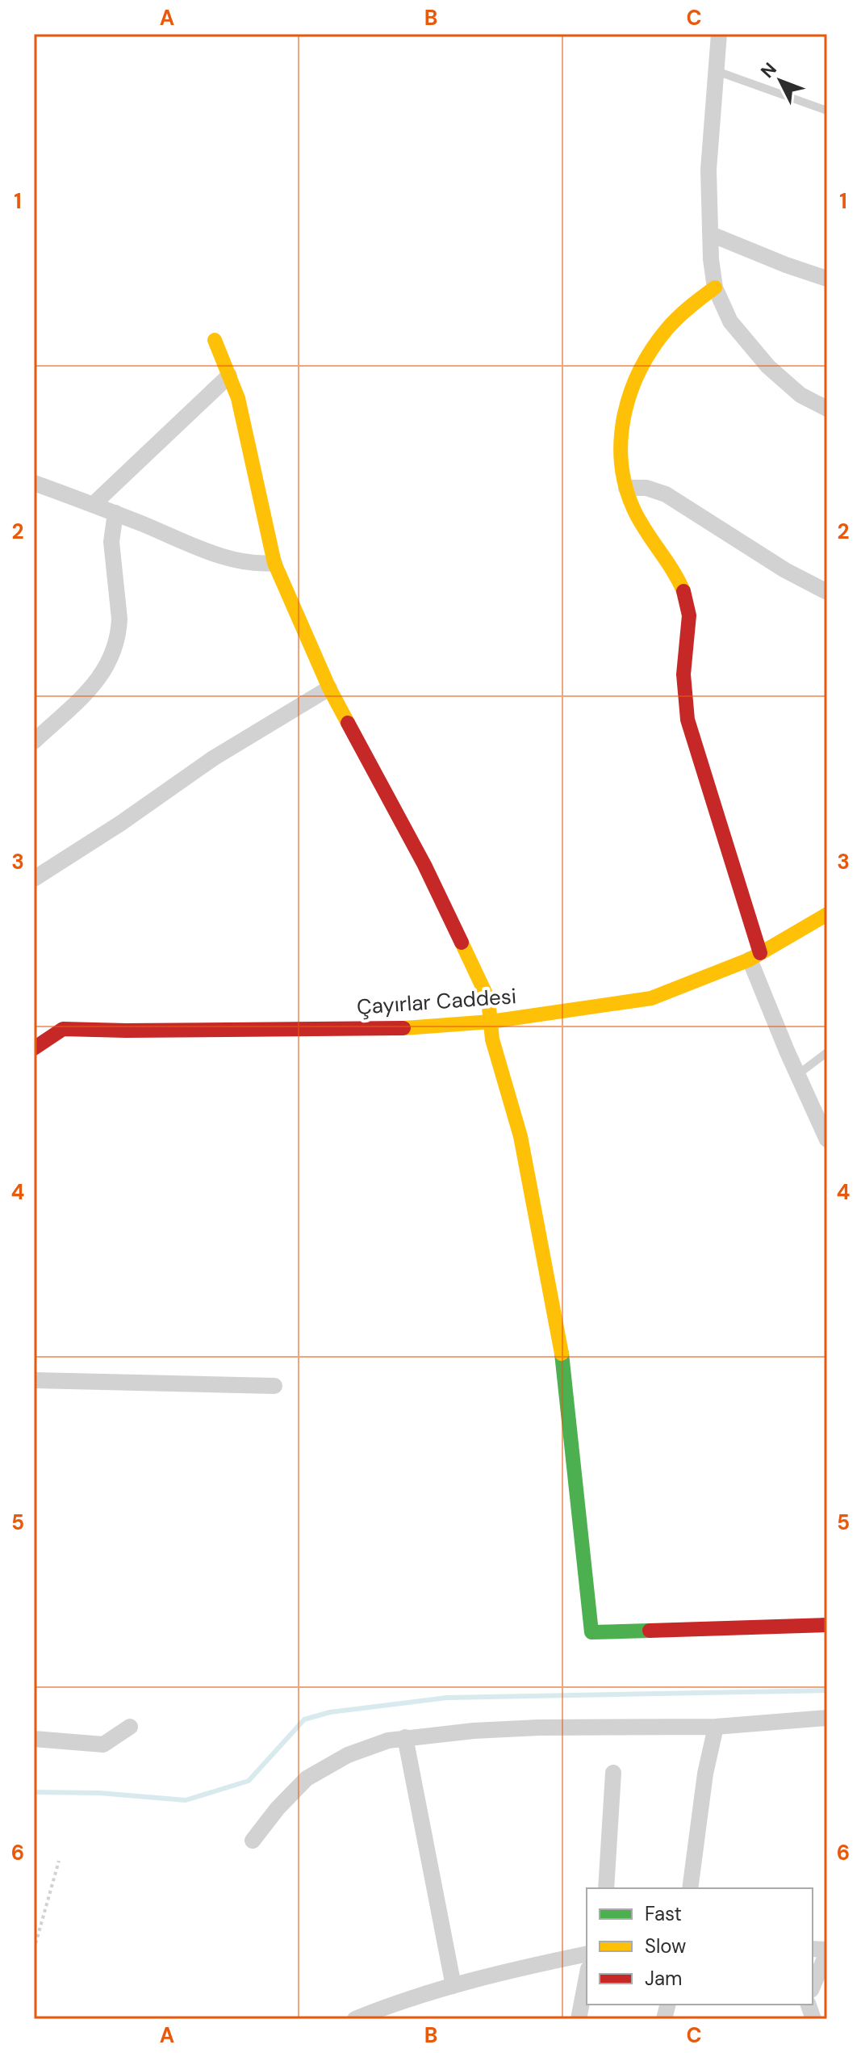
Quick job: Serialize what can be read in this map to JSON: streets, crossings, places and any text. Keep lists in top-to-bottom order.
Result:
{
  "streets": {
    "street": ["Çayırlar Caddesi"]
  },
  "legend": ["Fast", "Slow", "Jam"],
  "north": "top left",
  "grid": {
    "columns": ["A", "B", "C"],
    "rows": [
      "1",
      "2",
      "3",
      "4",
      "5",
      "6"
    ]
  }
}
